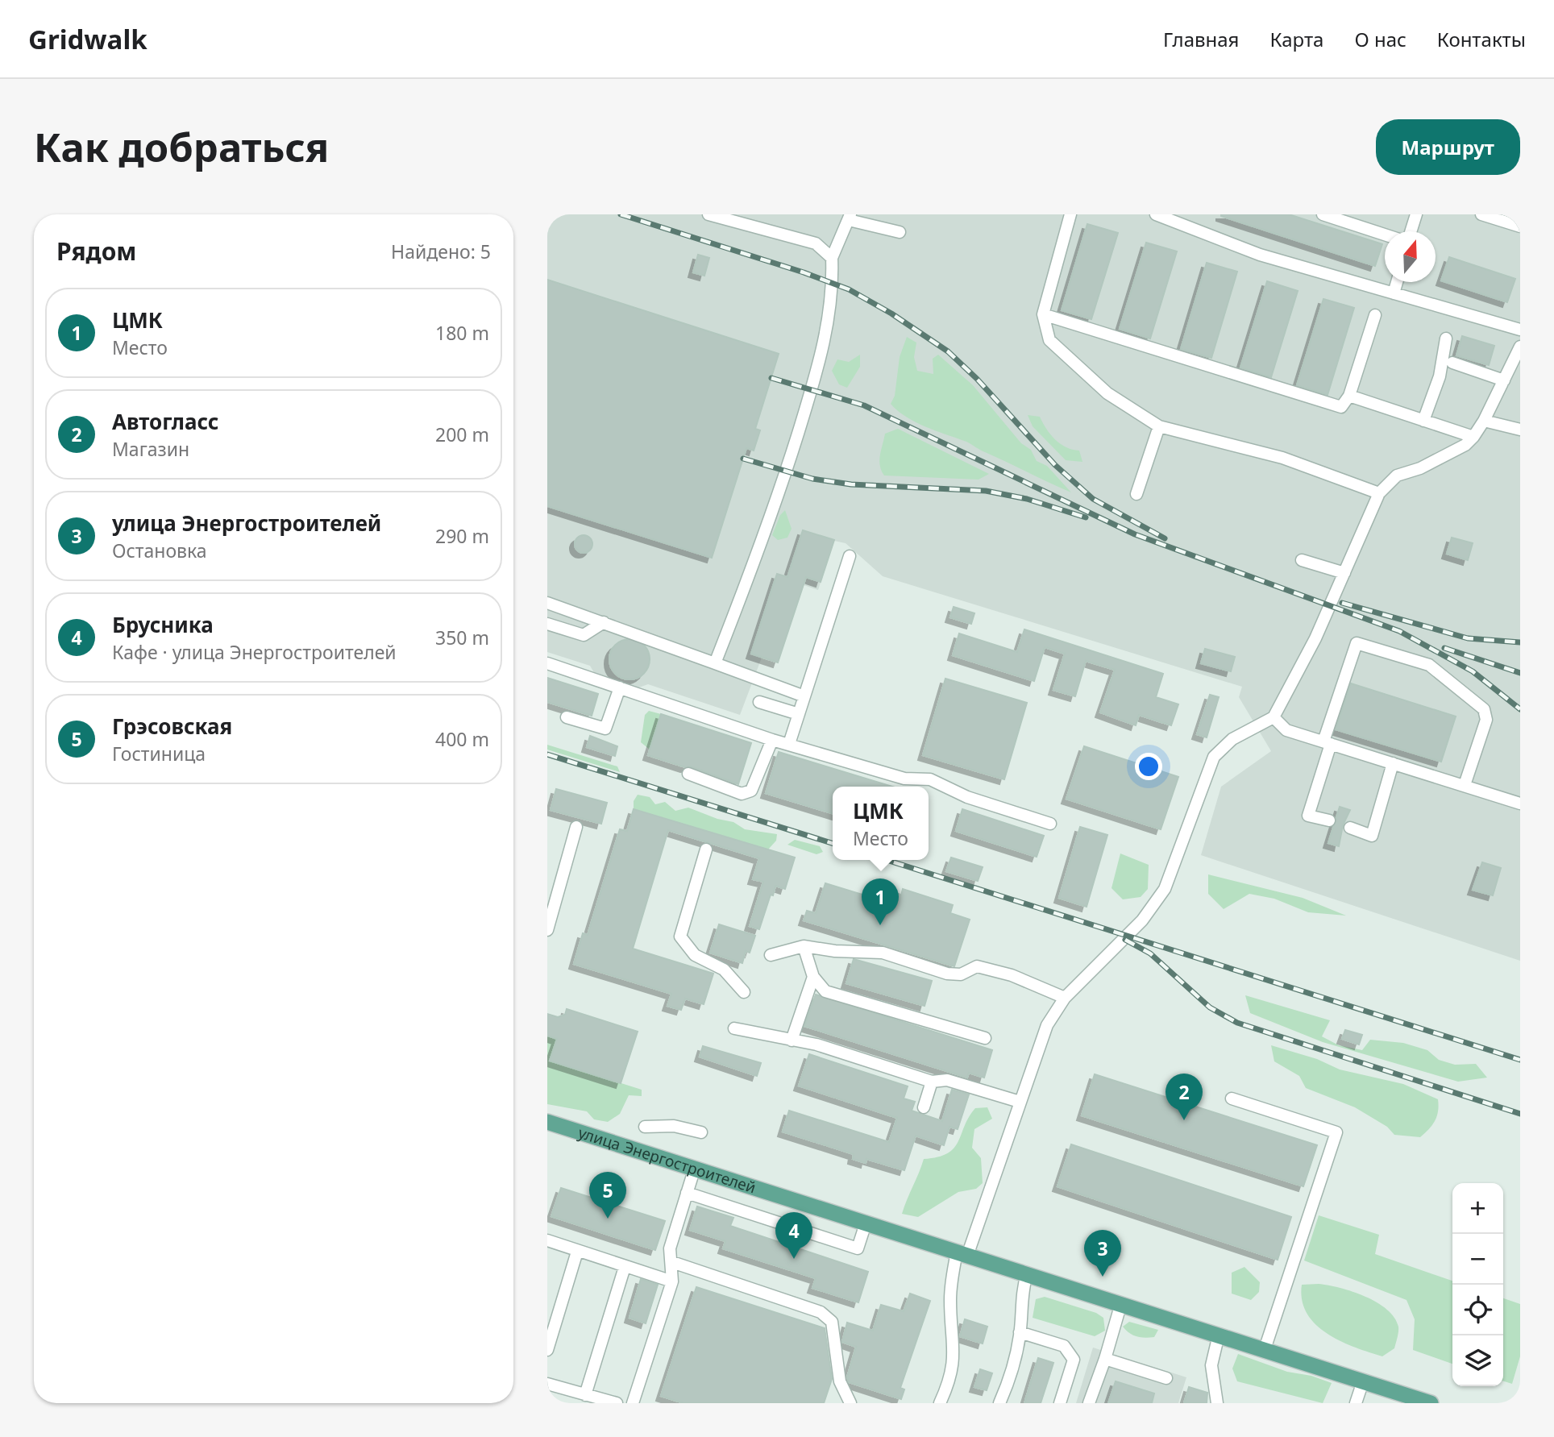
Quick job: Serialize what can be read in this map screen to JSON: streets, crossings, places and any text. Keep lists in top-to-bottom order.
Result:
{
  "streets": {
    "main road": ["улица Энергостроителей"]
  },
  "north": "top",
  "page": {
    "header": "Gridwalk",
    "nav": [
      "Главная",
      "Карта",
      "О нас",
      "Контакты"
    ],
    "buttons": "Маршрут",
    "title": "Как добраться",
    "heading": ["Рядом", "Найдено: 5"],
    "list": [
      {
        "mark": "1",
        "name": "ЦМК",
        "note": "Место",
        "value": "180 m"
      },
      {
        "mark": "2",
        "name": "Автогласс",
        "note": "Магазин",
        "value": "200 m"
      },
      {
        "mark": "3",
        "name": "улица Энергостроителей",
        "note": "Остановка",
        "value": "290 m"
      },
      {
        "mark": "4",
        "name": "Брусника",
        "note": "Кафе · улица Энергостроителей",
        "value": "350 m"
      },
      {
        "mark": "5",
        "name": "Грэсовская",
        "note": "Гостиница",
        "value": "400 m"
      }
    ],
    "popup": ["ЦМК", "Место"],
    "pins": [
      "1",
      "2",
      "5",
      "4",
      "3"
    ],
    "map_buttons": ["+", "−"]
  }
}
